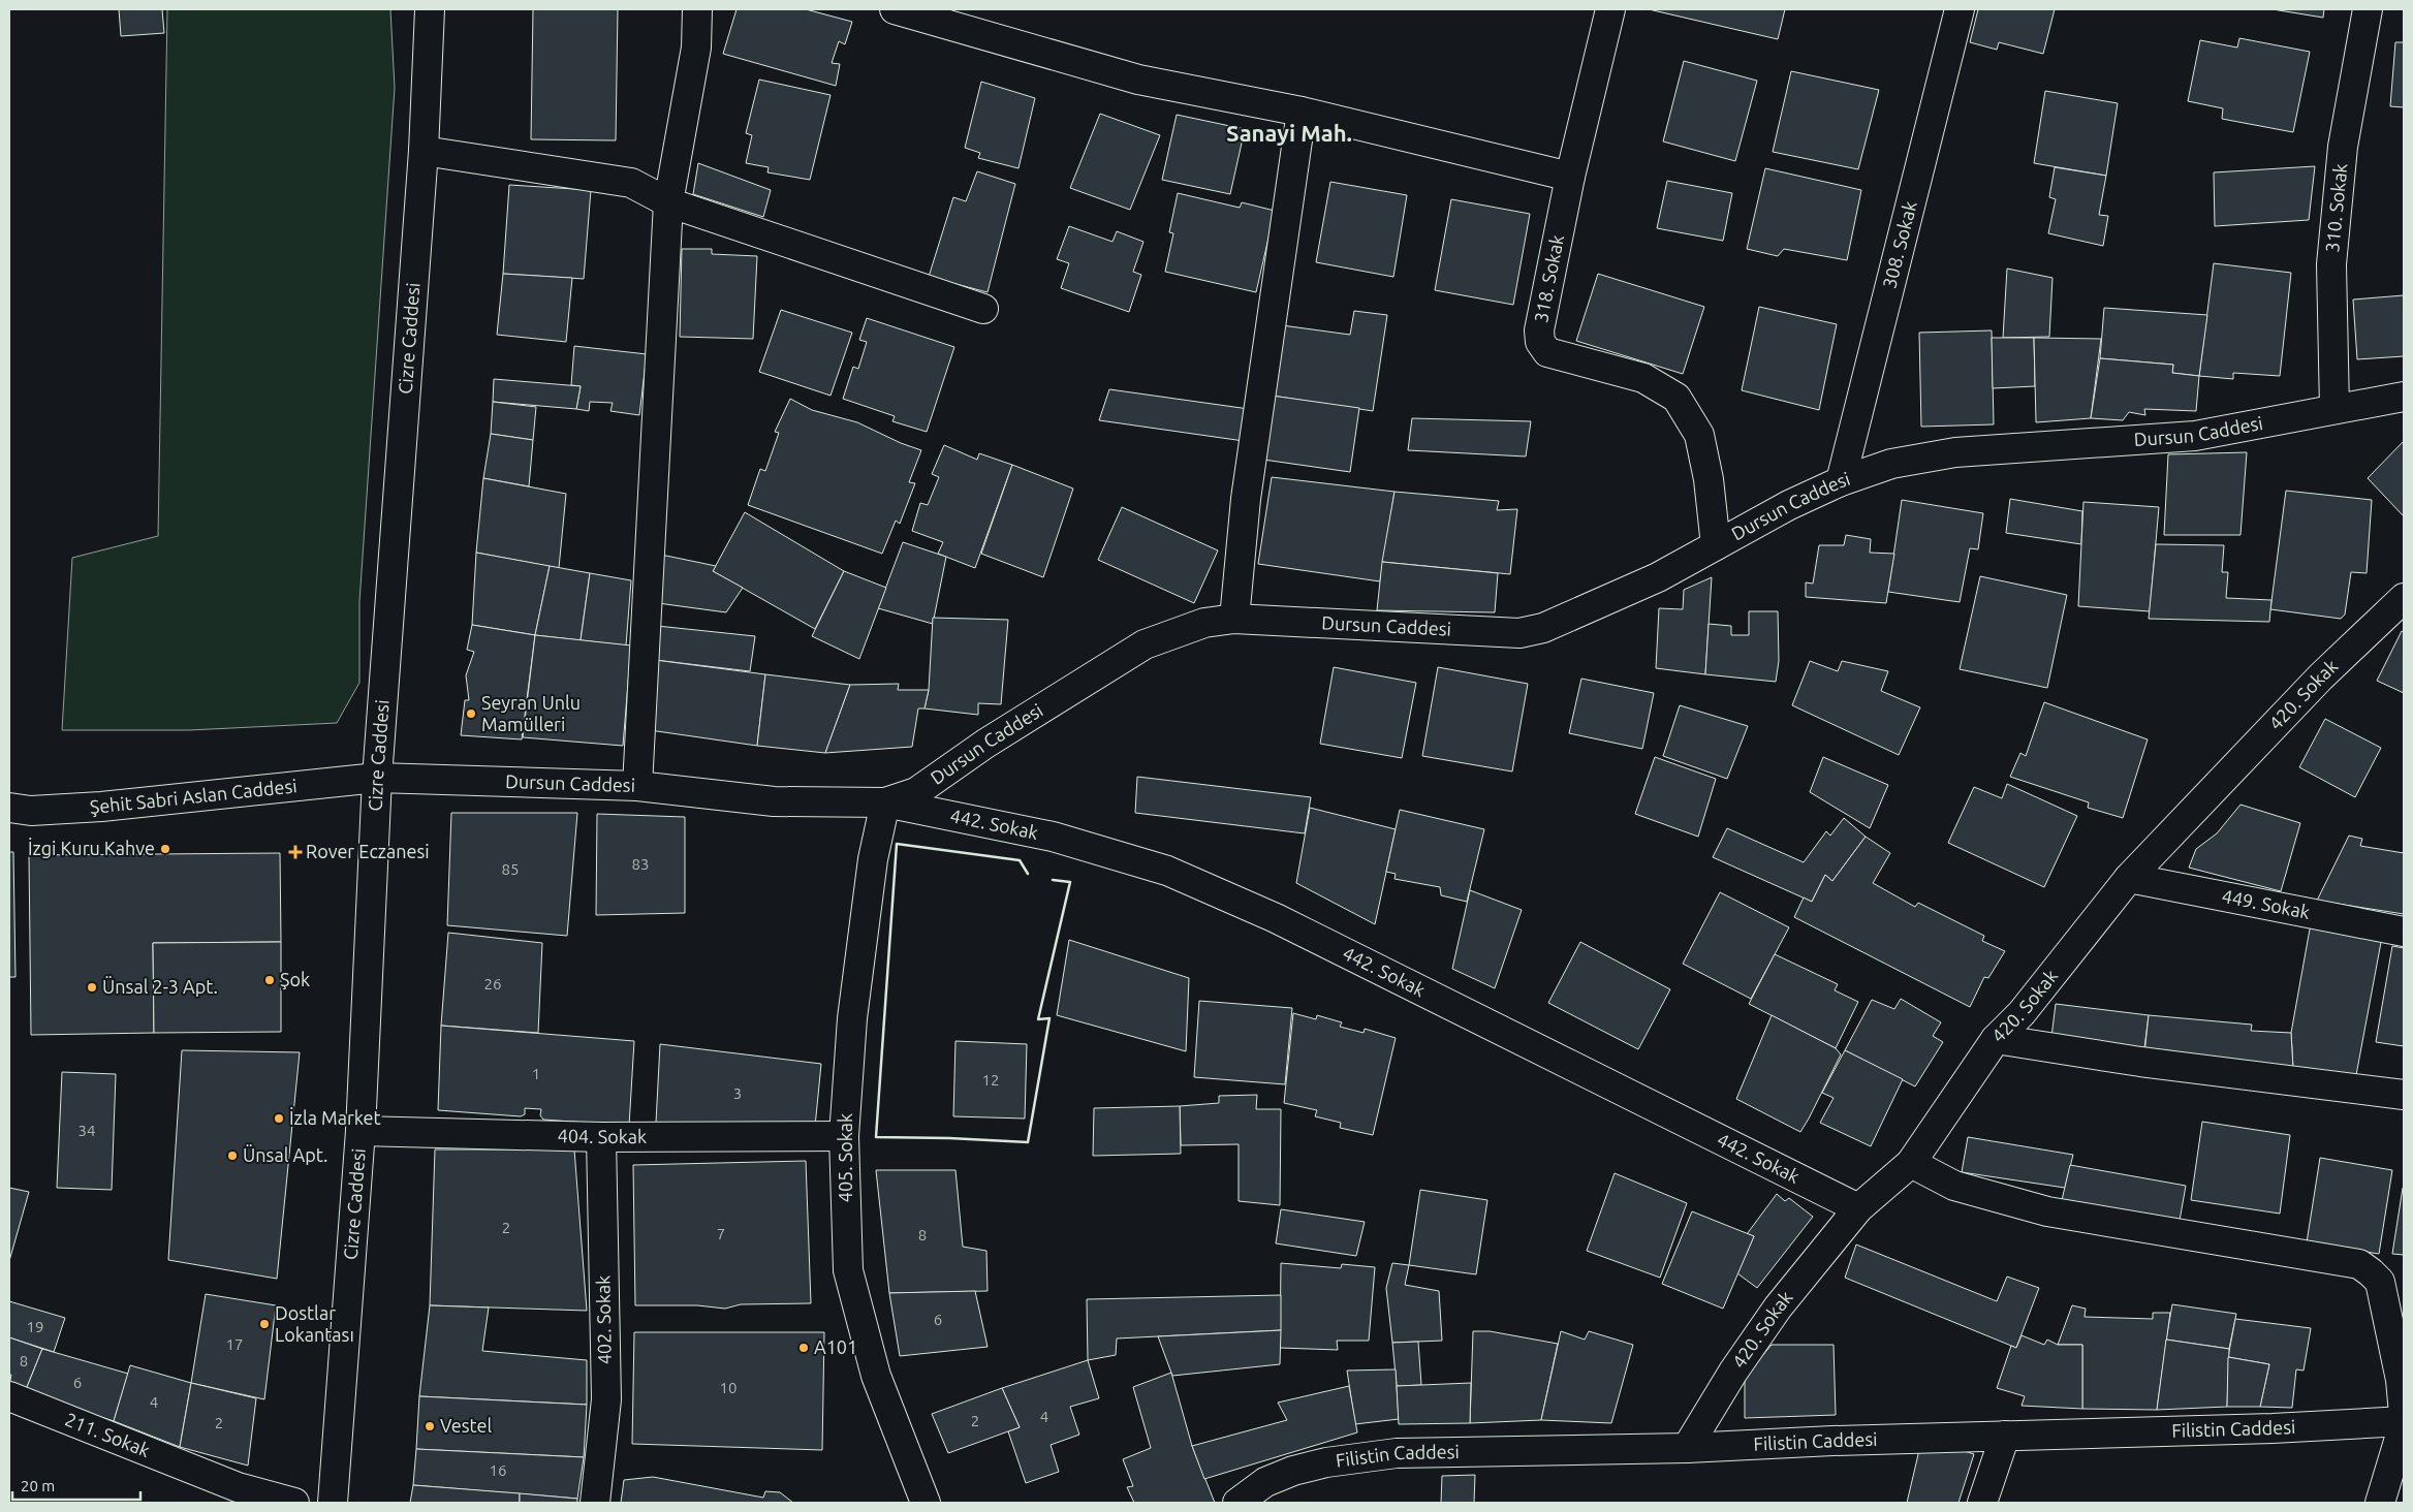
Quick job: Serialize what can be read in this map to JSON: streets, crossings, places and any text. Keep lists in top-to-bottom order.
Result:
{
  "streets": {
    "street": [
      "310. Sokak",
      "308. Sokak",
      "318. Sokak",
      "Cizre Caddesi",
      "Dursun Caddesi",
      "420. Sokak",
      "Şehit Sabri Aslan Caddesi",
      "442. Sokak",
      "449. Sokak",
      "404. Sokak",
      "405. Sokak",
      "402. Sokak",
      "Filistin Caddesi",
      "211. Sokak"
    ]
  },
  "crossings": [
    ["310. Sokak", "Dursun Caddesi"],
    ["308. Sokak", "Dursun Caddesi"],
    ["318. Sokak", "Dursun Caddesi"],
    ["Cizre Caddesi", "Dursun Caddesi"],
    ["Cizre Caddesi", "Şehit Sabri Aslan Caddesi"],
    ["Cizre Caddesi", "404. Sokak"],
    ["Dursun Caddesi", "Şehit Sabri Aslan Caddesi"],
    ["Dursun Caddesi", "442. Sokak"],
    ["Dursun Caddesi", "405. Sokak"],
    ["420. Sokak", "442. Sokak"],
    ["420. Sokak", "449. Sokak"],
    ["420. Sokak", "Filistin Caddesi"],
    ["442. Sokak", "405. Sokak"],
    ["404. Sokak", "405. Sokak"],
    ["404. Sokak", "402. Sokak"]
  ],
  "districts": ["Sanayi Mah."],
  "places": {
    "other": [
      "Seyran Unlu Mamülleri",
      "İzgi Kuru Kahve",
      "Şok",
      "Ünsal 2-3 Apt.",
      "İzla Market",
      "Ünsal Apt.",
      "Dostlar Lokantası",
      "A101",
      "Vestel"
    ],
    "health": ["Rover Eczanesi"]
  },
  "house_numbers": [
    "83",
    "85",
    "26",
    "1",
    "12",
    "3",
    "34",
    "2",
    "7",
    "8",
    "6",
    "19",
    "17",
    "8",
    "6",
    "10",
    "4",
    "4",
    "2",
    "2",
    "16"
  ],
  "scale_bar": "20 m"
}
